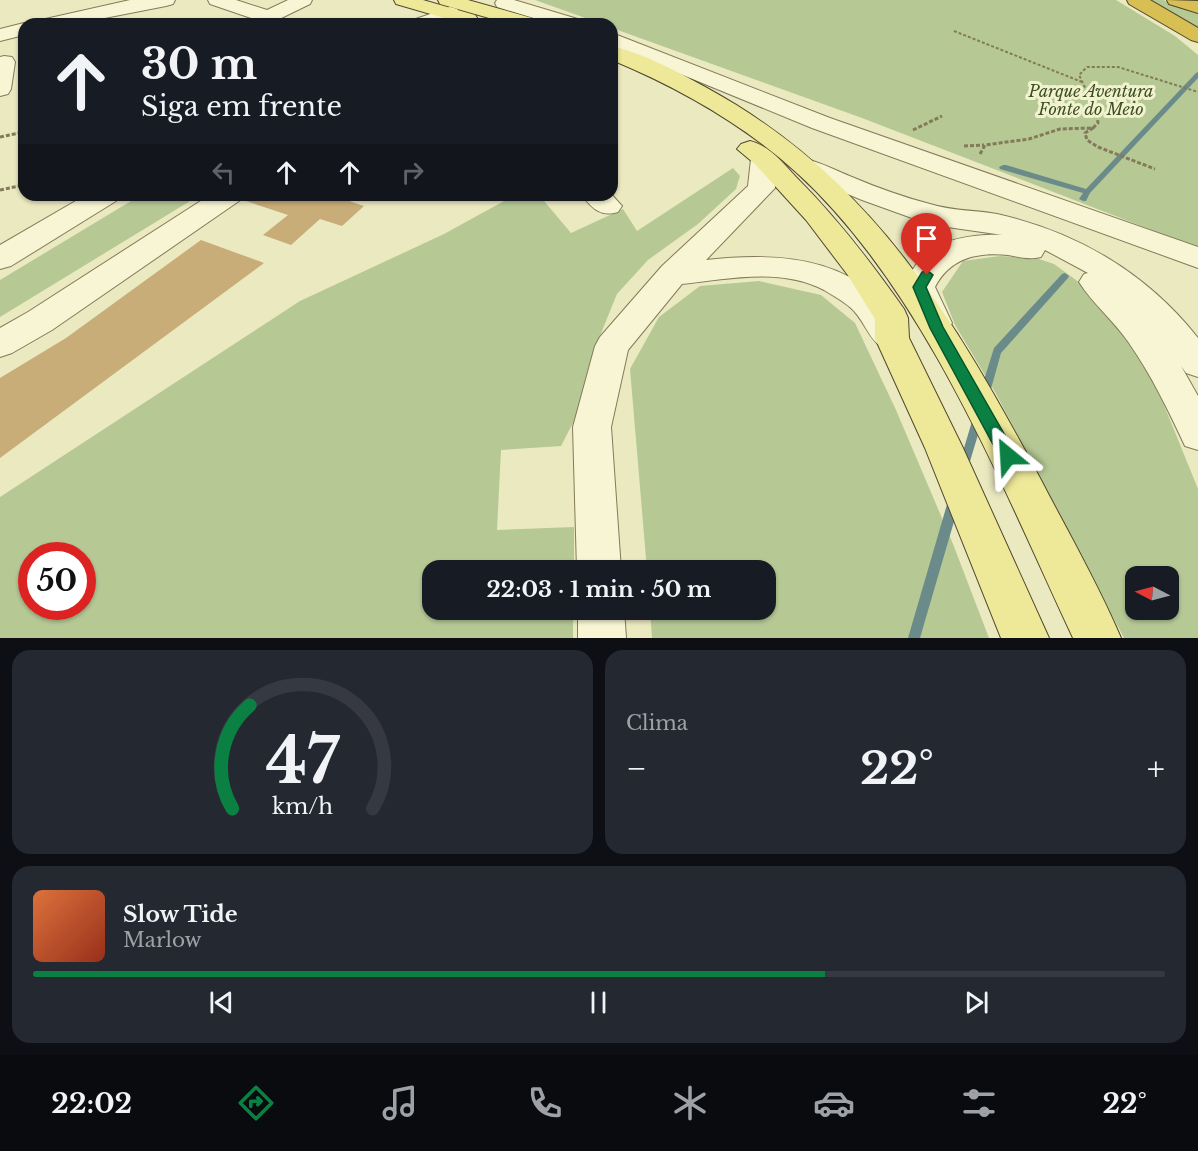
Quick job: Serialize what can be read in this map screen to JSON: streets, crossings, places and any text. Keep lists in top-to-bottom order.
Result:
{
  "parks": ["Parque Aventura Fonte do Meio"],
  "north": "left",
  "page": {
    "turn": ["30 m", "Siga em frente"],
    "limit": "50",
    "trip": "22:03 · 1 min · 50 m",
    "tile": "Clima",
    "heat": ["−", "22°", "+"],
    "song": ["Slow Tide", "Marlow"],
    "tabs": ["22:02", "22°"],
    "gauge": ["47", "km/h"]
  }
}
